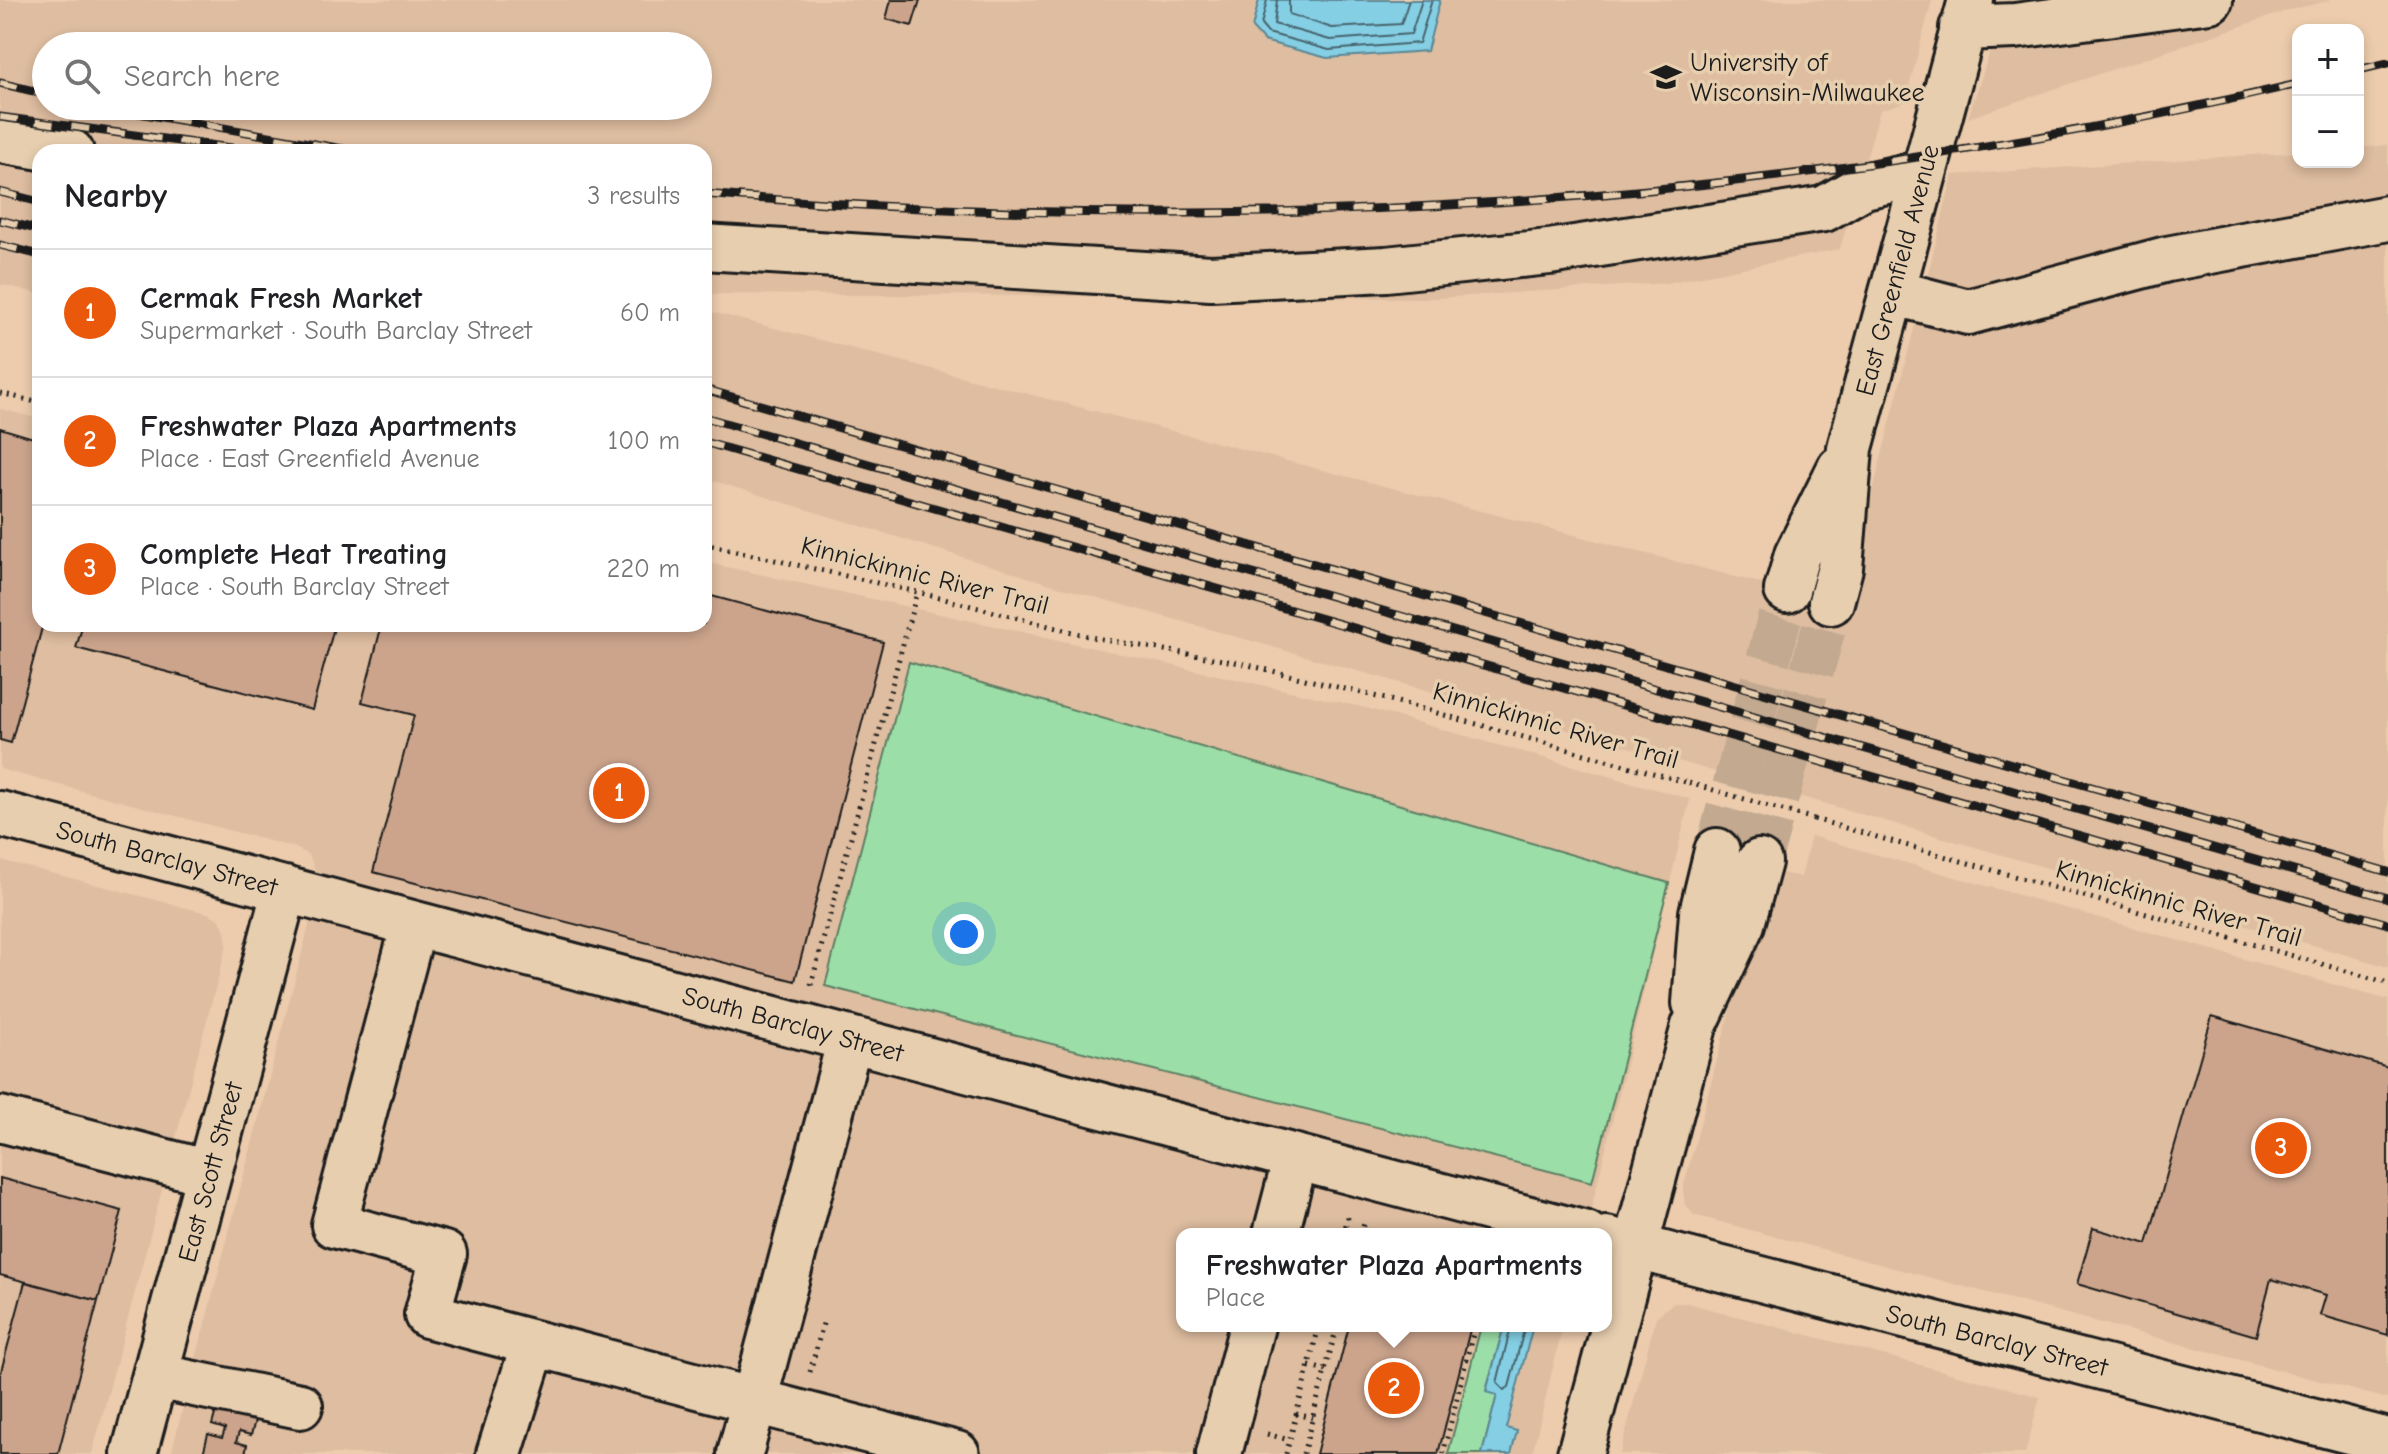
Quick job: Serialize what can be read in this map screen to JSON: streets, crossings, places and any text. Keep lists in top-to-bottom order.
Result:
{
  "streets": {
    "street": ["East Greenfield Avenue", "South Barclay Street", "East Scott Street"],
    "path": ["Kinnickinnic River Trail"]
  },
  "crossings": [
    ["South Barclay Street", "East Scott Street"]
  ],
  "places": {
    "school or university": ["University of Wisconsin-Milwaukee"]
  },
  "page": {
    "map_buttons": ["+", "−"],
    "search": "Search here",
    "heading": ["Nearby", "3 results"],
    "list": [
      {
        "mark": "1",
        "name": "Cermak Fresh Market",
        "note": "Supermarket · South Barclay Street",
        "value": "60 m"
      },
      {
        "mark": "2",
        "name": "Freshwater Plaza Apartments",
        "note": "Place · East Greenfield Avenue",
        "value": "100 m"
      },
      {
        "mark": "3",
        "name": "Complete Heat Treating",
        "note": "Place · South Barclay Street",
        "value": "220 m"
      }
    ],
    "pins": ["1", "3", "2"],
    "popup": ["Freshwater Plaza Apartments", "Place"]
  }
}
